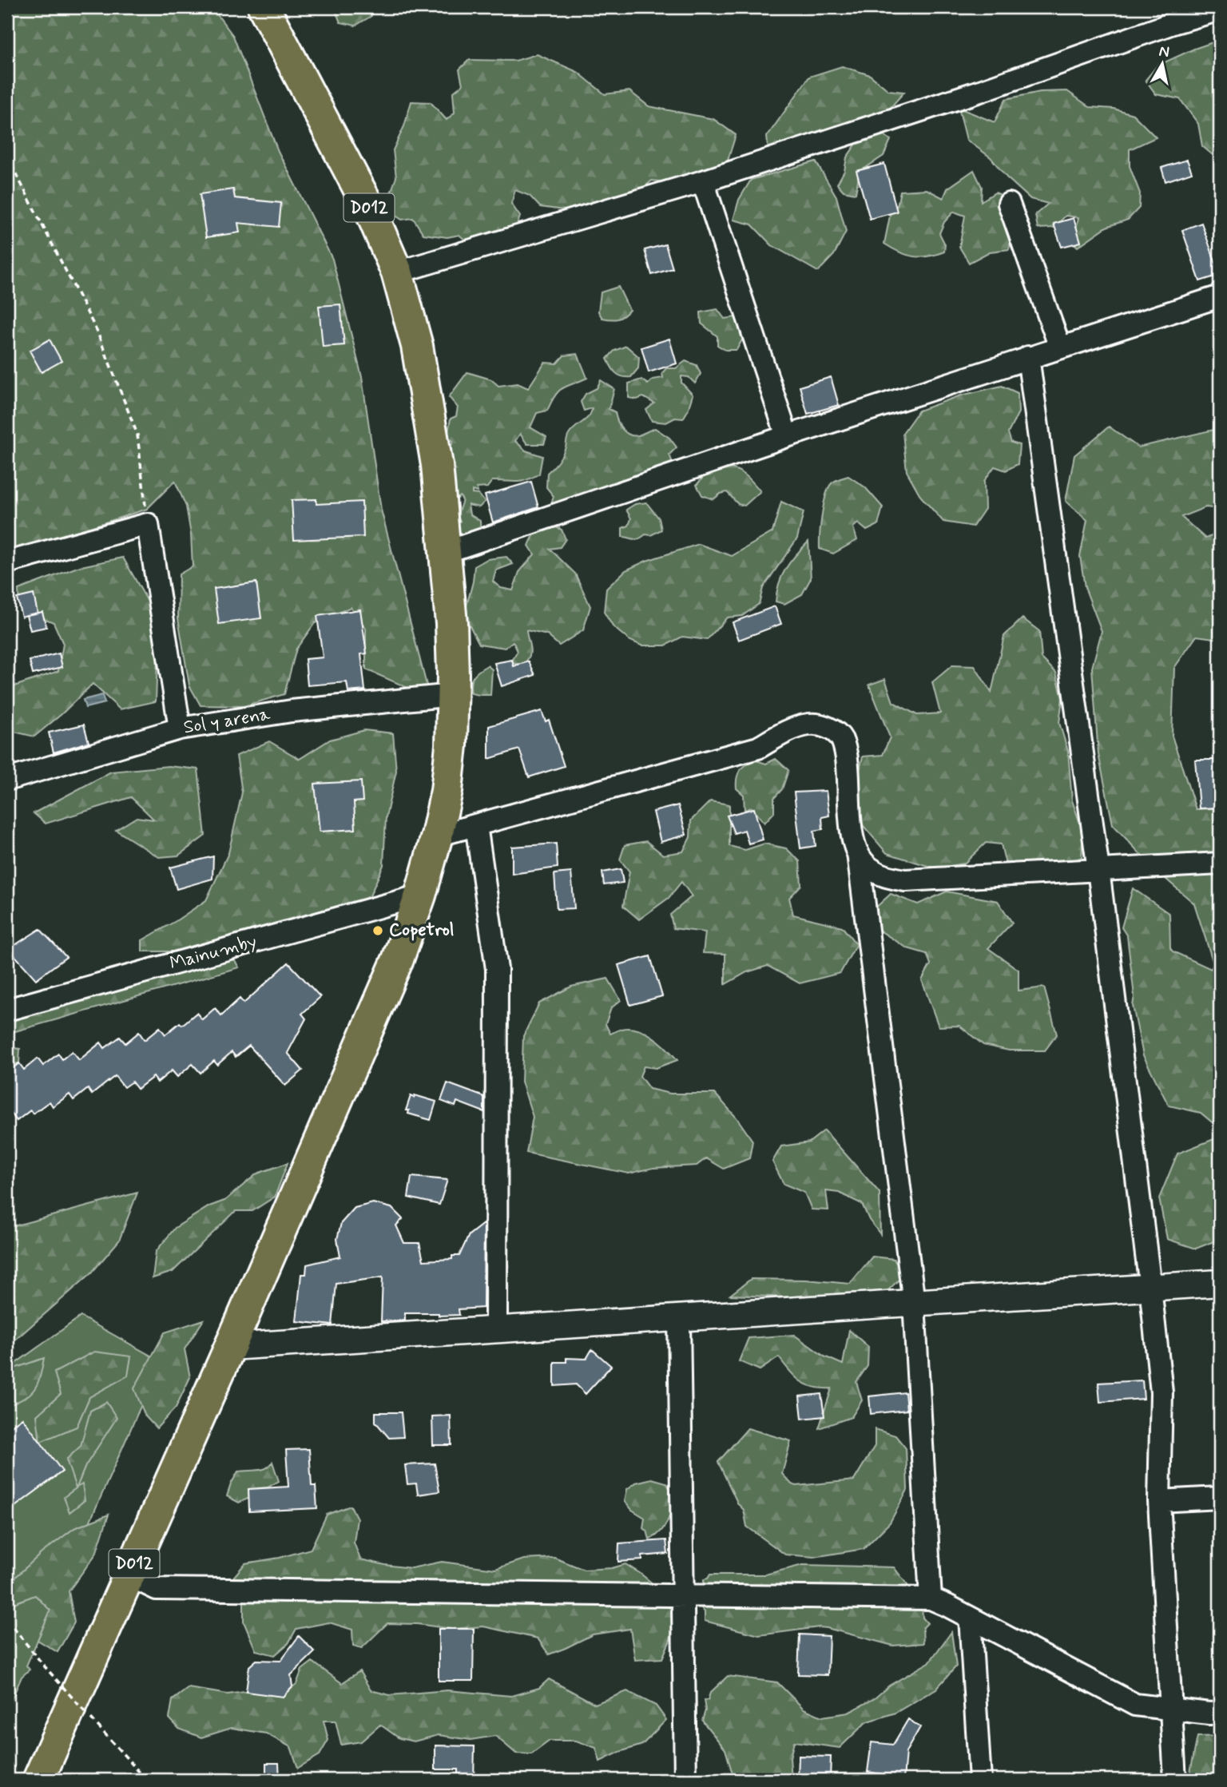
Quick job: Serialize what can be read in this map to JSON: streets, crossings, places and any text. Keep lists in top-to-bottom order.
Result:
{
  "streets": {
    "main road": ["D012"],
    "street": ["Sol y arena", "Mainumby"]
  },
  "crossings": [
    ["D012", "Sol y arena"],
    ["D012", "Mainumby"]
  ],
  "places": ["Copetrol"],
  "north": "top"
}
